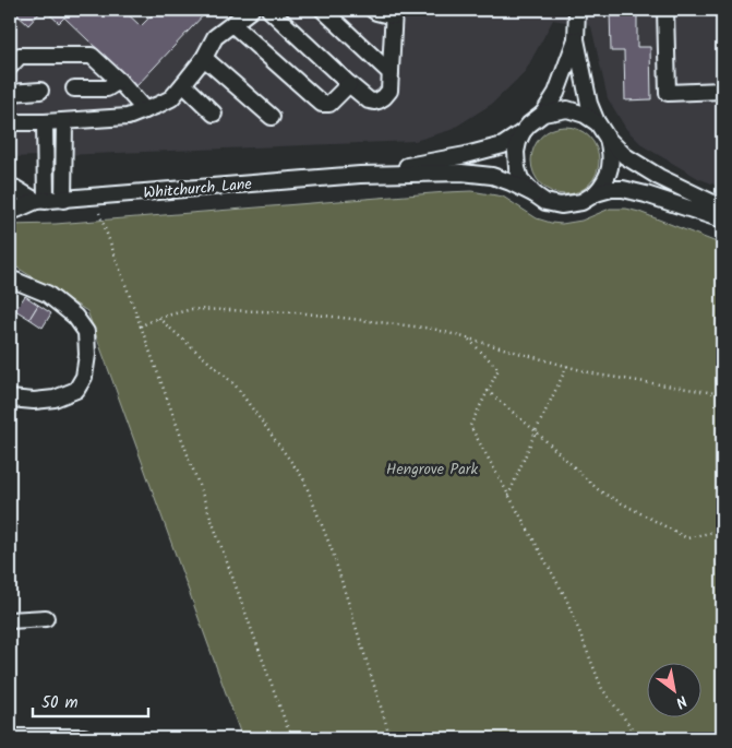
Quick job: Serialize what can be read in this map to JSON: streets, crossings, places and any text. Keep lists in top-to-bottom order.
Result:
{
  "streets": {
    "street": ["Whitchurch Lane"]
  },
  "parks": ["Hengrove Park"],
  "scale_bar": "50 m",
  "north": "bottom right"
}
